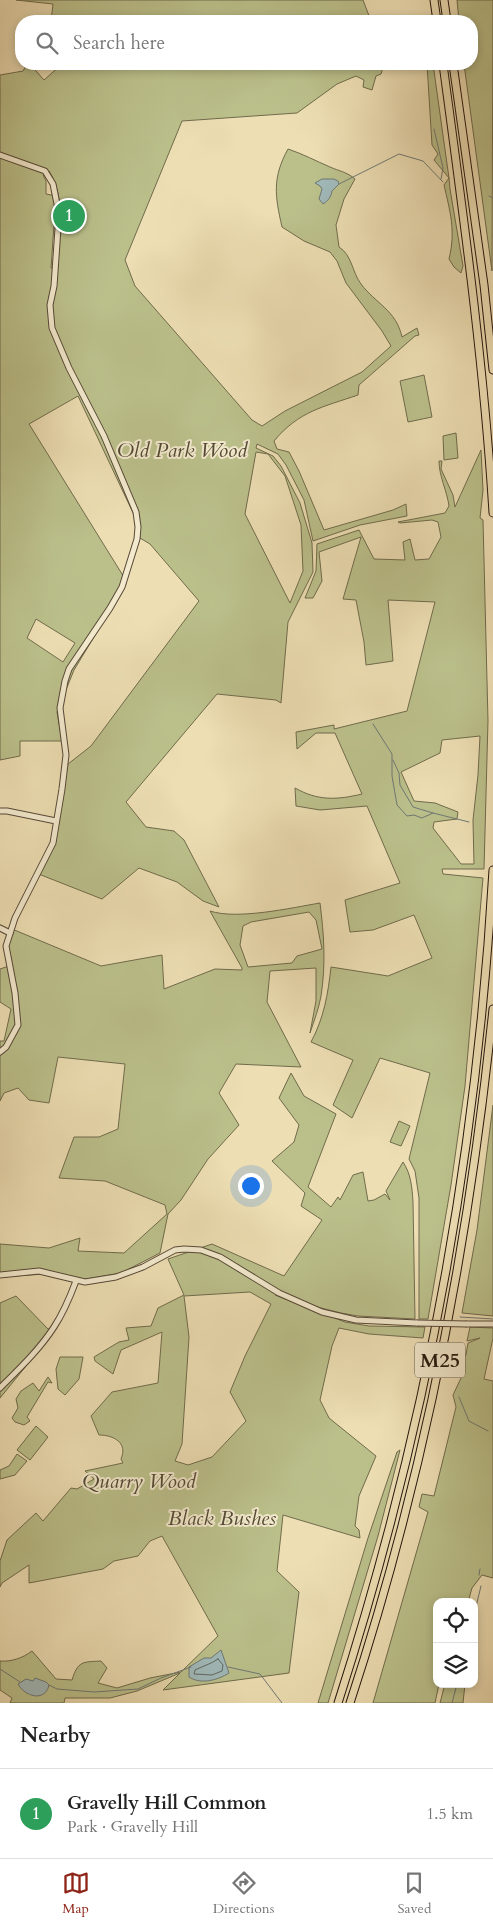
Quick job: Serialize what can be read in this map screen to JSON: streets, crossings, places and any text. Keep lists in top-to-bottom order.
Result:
{
  "streets": {
    "highway": ["M25"]
  },
  "parks": ["Old Park Wood", "Quarry Wood", "Black Bushes"],
  "page": {
    "search": "Search here",
    "pins": "1",
    "heading": "Nearby",
    "list": [
      {
        "mark": "1",
        "name": "Gravelly Hill Common",
        "note": "Park · Gravelly Hill",
        "value": "1.5 km"
      }
    ],
    "nav": ["Map", "Directions", "Saved"]
  }
}
